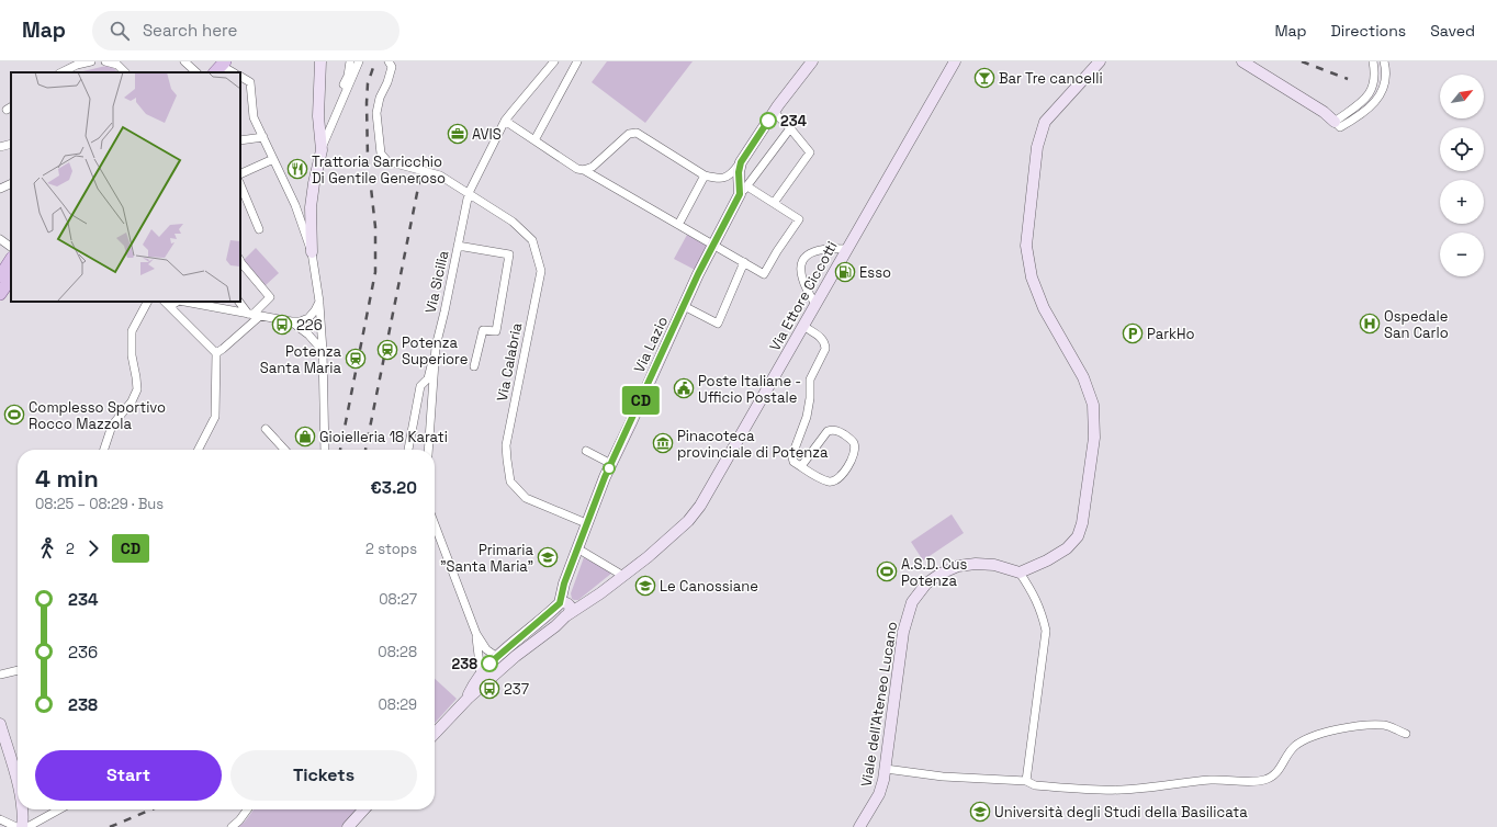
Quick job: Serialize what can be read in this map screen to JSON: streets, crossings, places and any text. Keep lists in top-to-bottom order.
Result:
{
  "streets": {
    "main road": ["Via Ettore Ciccotti", "Via Lazio", "Viale dell'Ateneo Lucano"],
    "street": ["Via Sicilia", "Via Calabria"]
  },
  "crossings": [
    ["Via Sicilia", "Via Calabria"],
    ["Via Ettore Ciccotti", "Via Lazio"],
    ["Via Lazio", "Via Calabria"]
  ],
  "places": {
    "bar": ["Bar Tre cancelli"],
    "other": ["234", "238"],
    "office": ["AVIS"],
    "restaurant": ["Trattoria Sarricchio Di Gentile Generoso"],
    "fuel station": ["Esso"],
    "hospital": ["Ospedale San Carlo"],
    "bus stop": ["226", "237"],
    "parking": ["ParkHo"],
    "station": ["Potenza Superiore", "Potenza Santa Maria"],
    "public building": ["Poste Italiane - Ufficio Postale"],
    "sports": ["Complesso Sportivo Rocco Mazzola", "A.S.D. Cus Potenza"],
    "shop": ["Gioielleria 18 Karati"],
    "museum": ["Pinacoteca provinciale di Potenza"],
    "school or university": ["Primaria \"Santa Maria\"", "Le Canossiane", "Università degli Studi della Basilicata"]
  },
  "lines": ["bus line CD"],
  "north": "top right",
  "page": {
    "header": "Map",
    "search": "Search here",
    "nav": ["Map", "Directions", "Saved"],
    "on_map": "CD",
    "map_buttons": ["+", "−"],
    "heading": ["4 min", "08:25 – 08:29 · Bus", "€3.20"],
    "legs": ["2", "CD", "2 stops"],
    "list": [
      {
        "name": "234",
        "value": "08:27"
      },
      {
        "name": "236",
        "value": "08:28"
      },
      {
        "name": "238",
        "value": "08:29"
      }
    ],
    "buttons": ["Start", "Tickets"]
  }
}
